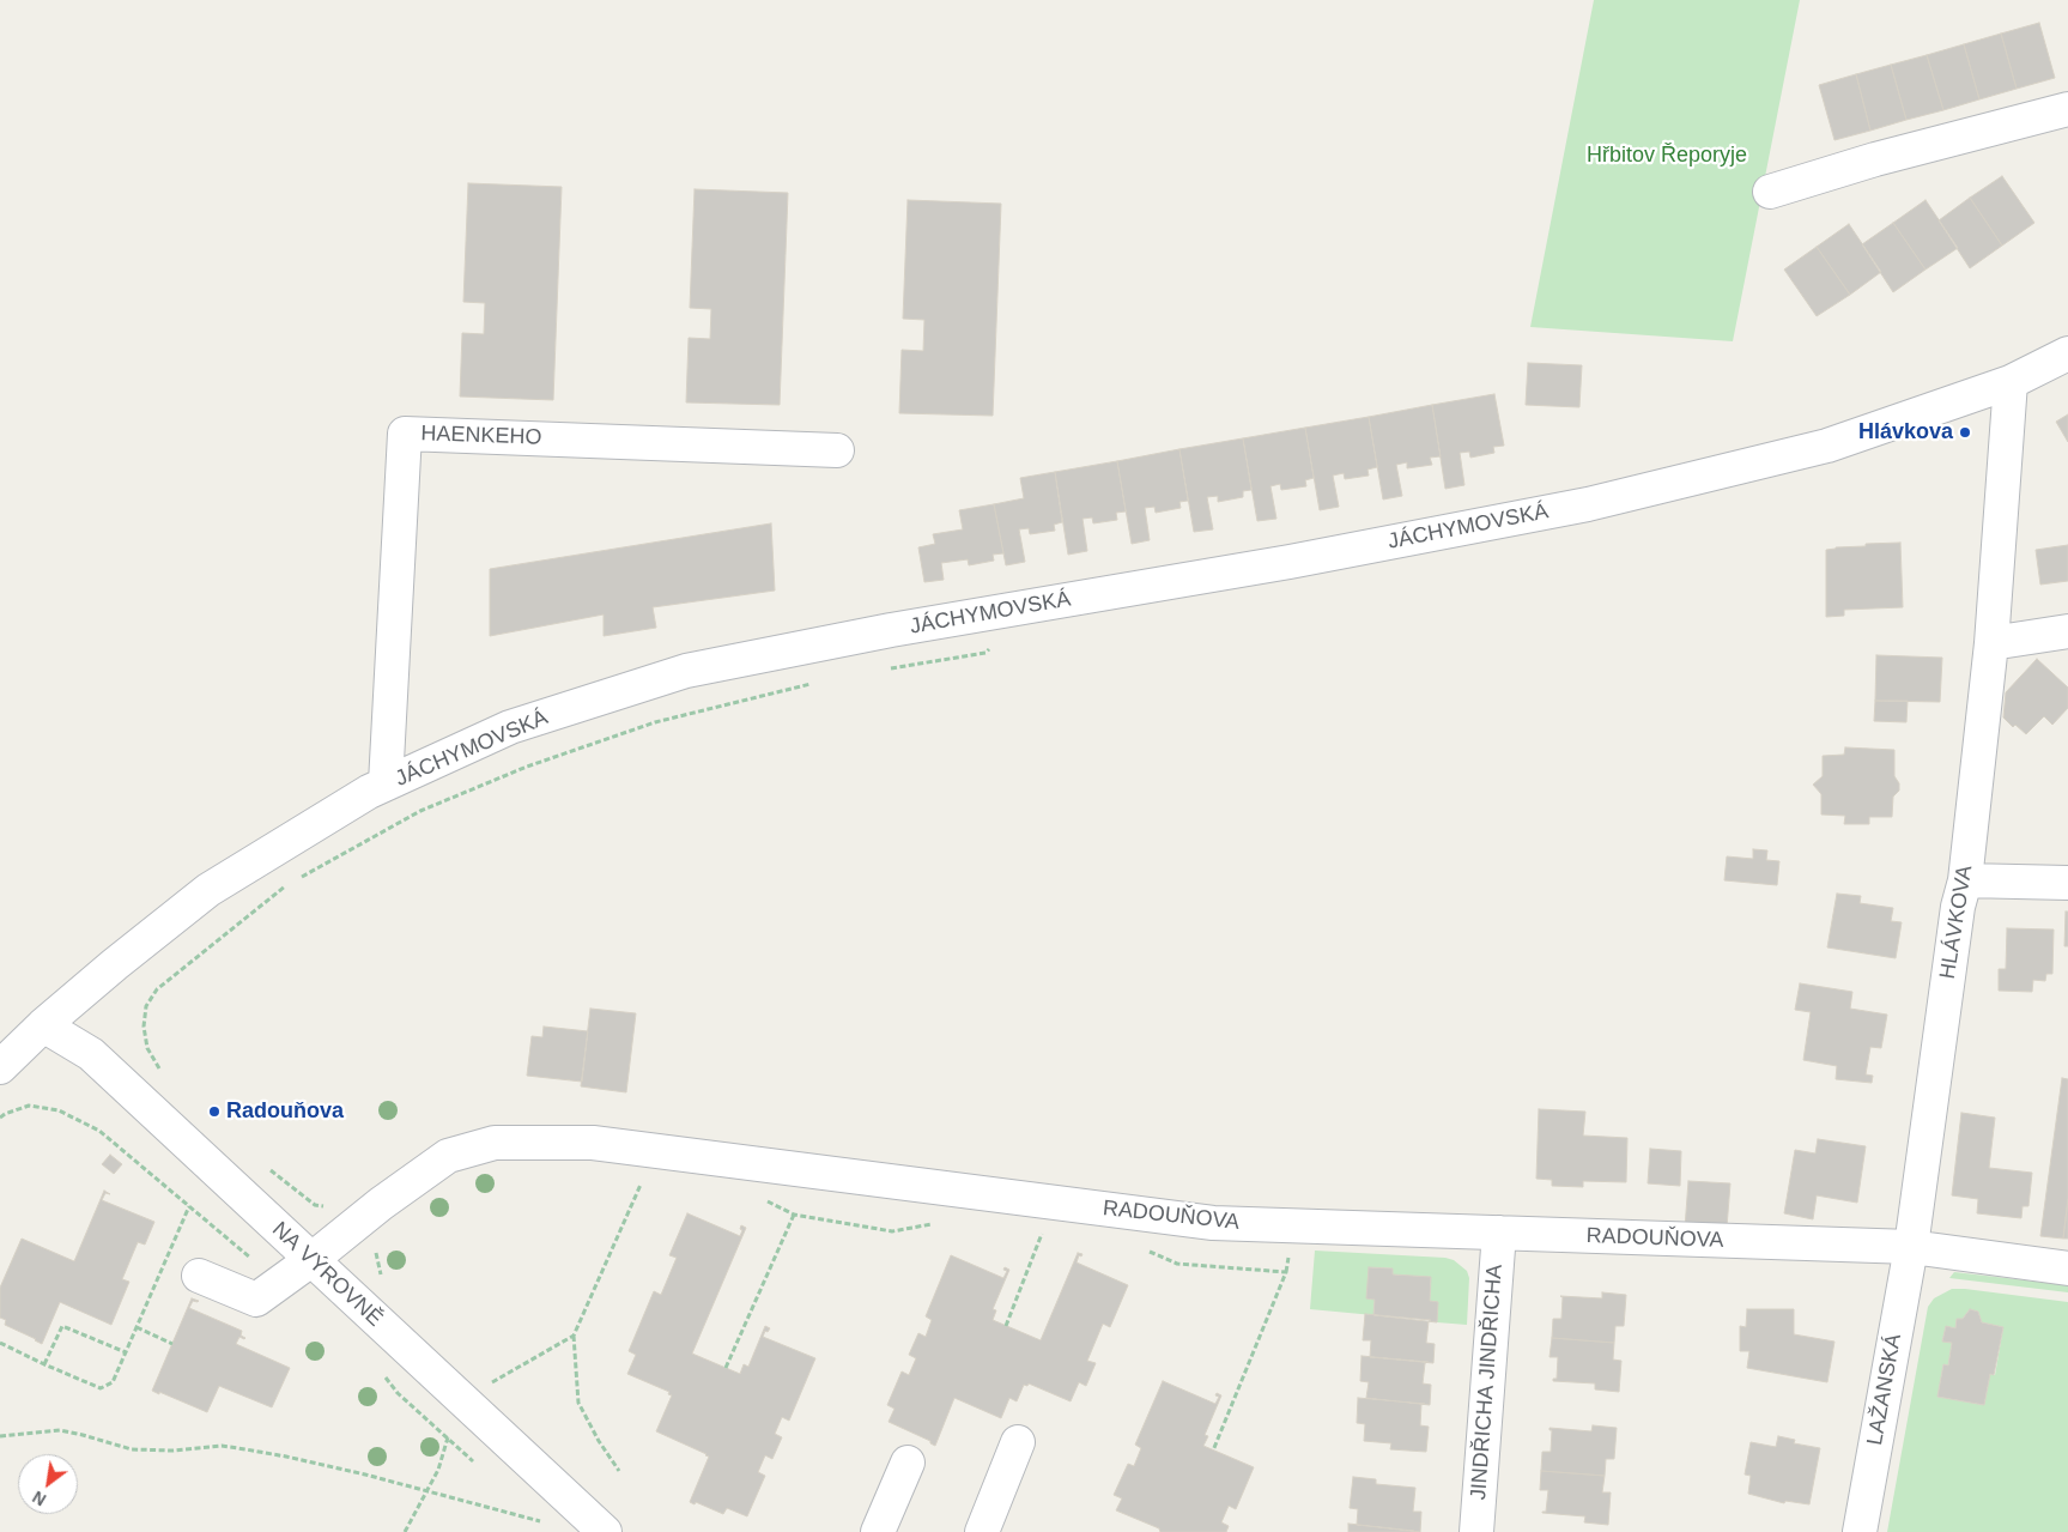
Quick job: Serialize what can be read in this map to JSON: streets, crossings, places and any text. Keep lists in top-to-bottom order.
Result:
{
  "streets": {
    "street": [
      "HAENKEHO",
      "JÁCHYMOVSKÁ",
      "HLÁVKOVA",
      "RADOUŇOVA",
      "NA VÝROVNĚ",
      "JINDŘICHA JINDŘICHA",
      "LAŽANSKÁ"
    ]
  },
  "crossings": [
    ["HAENKEHO", "JÁCHYMOVSKÁ"],
    ["JÁCHYMOVSKÁ", "HLÁVKOVA"],
    ["JÁCHYMOVSKÁ", "NA VÝROVNĚ"],
    ["HLÁVKOVA", "RADOUŇOVA"],
    ["HLÁVKOVA", "LAŽANSKÁ"],
    ["RADOUŇOVA", "NA VÝROVNĚ"],
    ["RADOUŇOVA", "JINDŘICHA JINDŘICHA"],
    ["RADOUŇOVA", "LAŽANSKÁ"]
  ],
  "parks": ["Hřbitov Řeporyje"],
  "places": ["Hlávkova", "Radouňova"],
  "north": "bottom left"
}
